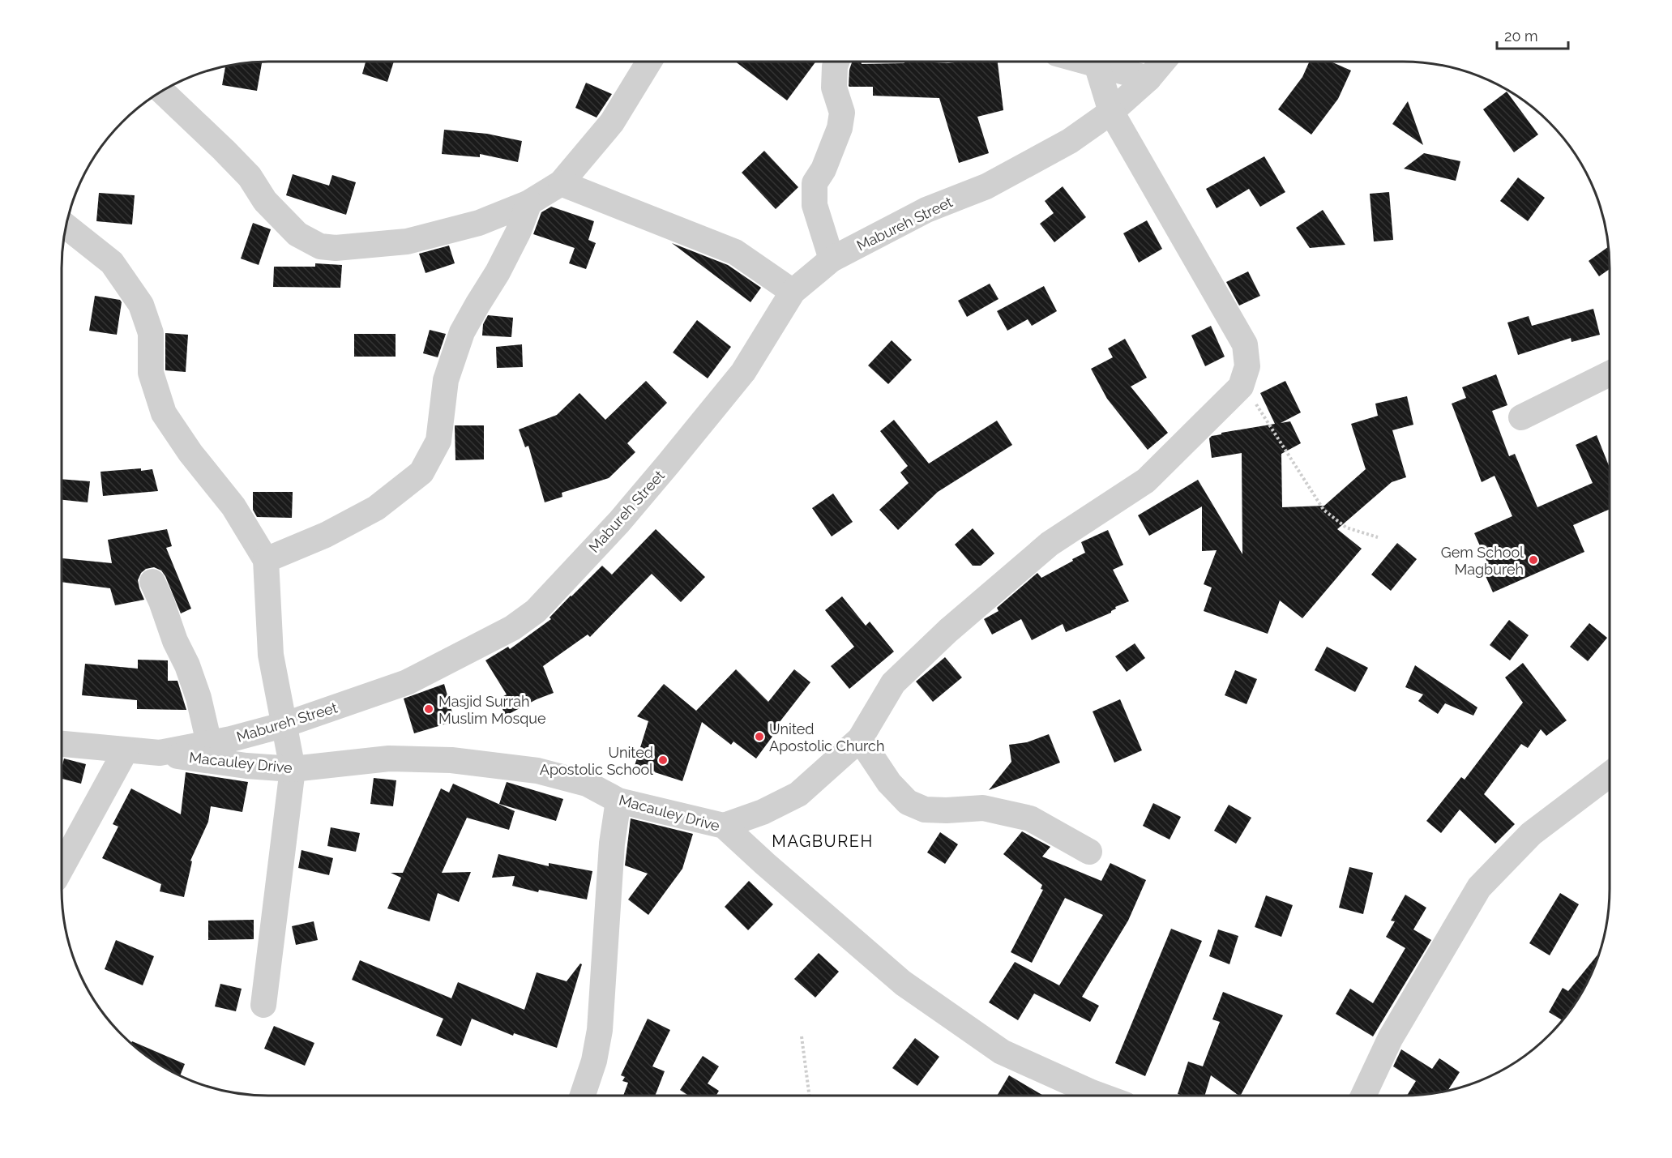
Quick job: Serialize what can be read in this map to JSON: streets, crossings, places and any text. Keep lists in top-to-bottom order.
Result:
{
  "streets": {
    "street": ["Mabureh Street", "Macauley Drive"]
  },
  "crossings": [
    ["Mabureh Street", "Macauley Drive"]
  ],
  "districts": ["MAGBUREH"],
  "places": [
    "Gem School Magbureh",
    "Masjid Surrah Muslim Mosque",
    "United Apostolic Church",
    "United Apostolic School"
  ],
  "scale_bar": "20 m"
}
